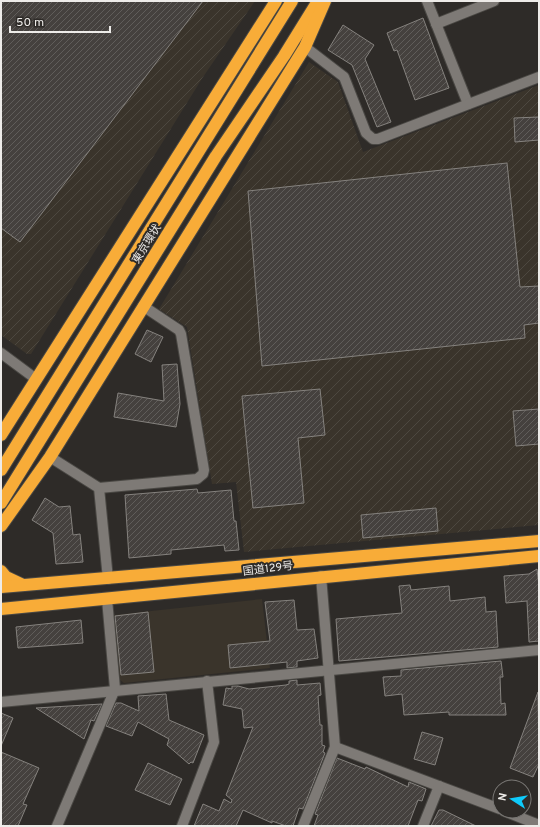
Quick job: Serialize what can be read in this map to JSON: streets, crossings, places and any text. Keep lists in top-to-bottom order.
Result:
{
  "streets": {
    "highway": ["東京環状", "国道129号"]
  },
  "scale_bar": "50 m",
  "north": "left"
}
